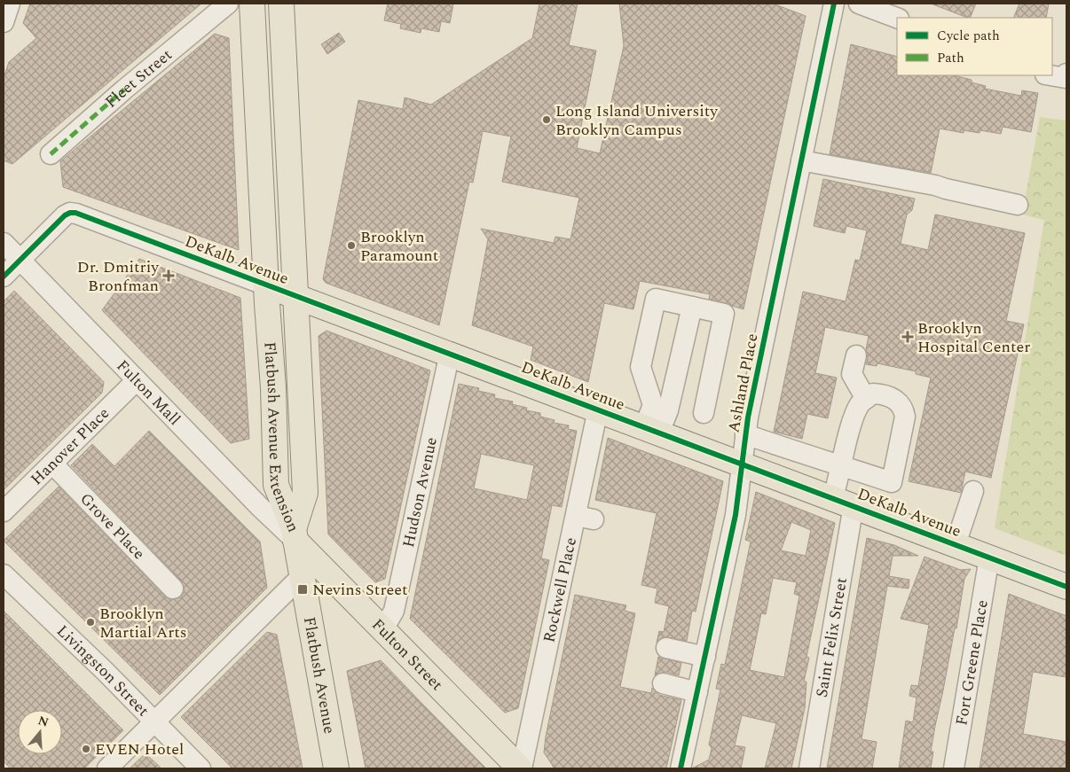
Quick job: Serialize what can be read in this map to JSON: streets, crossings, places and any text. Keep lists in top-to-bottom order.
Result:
{
  "streets": {
    "main road": [
      "DeKalb Avenue",
      "Flatbush Avenue Extension",
      "Fulton Street",
      "Flatbush Avenue"
    ],
    "street": [
      "Fleet Street",
      "Ashland Place",
      "Fulton Mall",
      "Hanover Place",
      "Hudson Avenue",
      "Grove Place",
      "Rockwell Place",
      "Saint Felix Street",
      "Fort Greene Place",
      "Livingston Street"
    ]
  },
  "crossings": [
    ["DeKalb Avenue", "Ashland Place"],
    ["DeKalb Avenue", "Fulton Mall"],
    ["DeKalb Avenue", "Flatbush Avenue Extension"],
    ["DeKalb Avenue", "Hudson Avenue"],
    ["DeKalb Avenue", "Rockwell Place"],
    ["DeKalb Avenue", "Saint Felix Street"],
    ["DeKalb Avenue", "Fort Greene Place"],
    ["Fulton Mall", "Flatbush Avenue Extension"],
    ["Fulton Mall", "Hanover Place"],
    ["Fulton Mall", "Fulton Street"],
    ["Fulton Mall", "Flatbush Avenue"],
    ["Flatbush Avenue Extension", "Fulton Street"],
    ["Flatbush Avenue Extension", "Flatbush Avenue"],
    ["Hanover Place", "Grove Place"],
    ["Hudson Avenue", "Fulton Street"],
    ["Rockwell Place", "Fulton Street"],
    ["Fulton Street", "Flatbush Avenue"]
  ],
  "places": {
    "other": [
      "Long Island University Brooklyn Campus",
      "Brooklyn Paramount",
      "Brooklyn Martial Arts",
      "EVEN Hotel"
    ],
    "health": ["Dr. Dmitriy Bronfman", "Brooklyn Hospital Center"],
    "transit": ["Nevins Street"]
  },
  "legend": ["Cycle path", "Path"],
  "north": "top"
}
